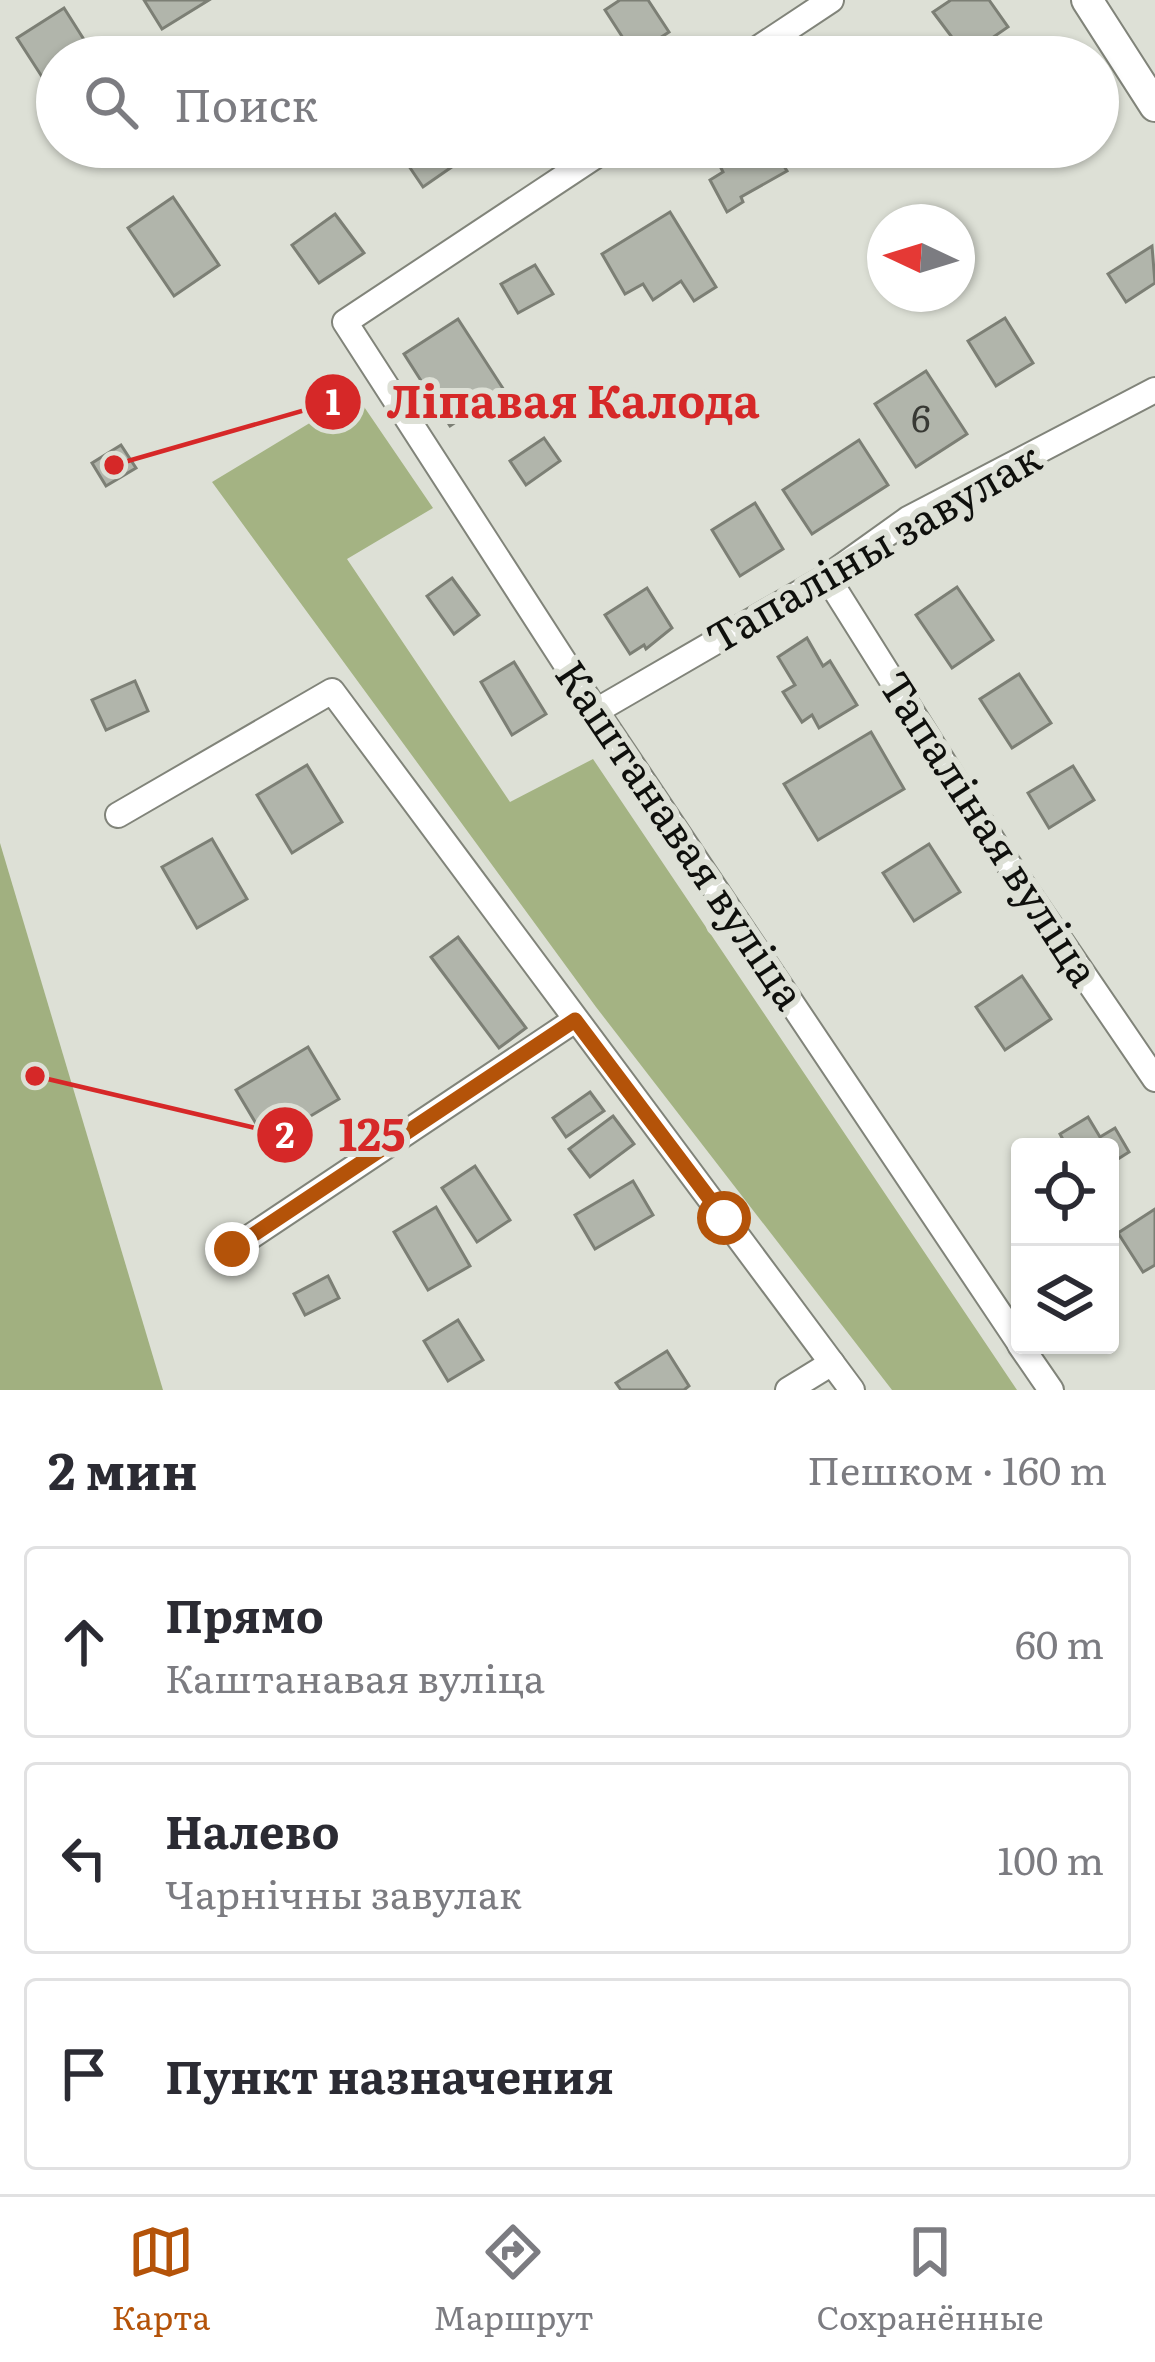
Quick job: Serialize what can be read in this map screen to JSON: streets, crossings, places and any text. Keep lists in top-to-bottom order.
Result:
{
  "streets": {
    "street": ["Тапаліны завулак", "Тапаліная вуліца", "Каштанавая вуліца"]
  },
  "crossings": [
    ["Тапаліны завулак", "Тапаліная вуліца"],
    ["Тапаліны завулак", "Каштанавая вуліца"]
  ],
  "places": ["Ліпавая Калода", "125"],
  "house_numbers": ["6"],
  "north": "left",
  "page": {
    "search": "Поиск",
    "heading": ["2 мин", "Пешком · 160 m"],
    "list": [
      ["Прямо", "Каштанавая вуліца", "60 m"],
      ["Налево", "Чарнічны завулак", "100 m"],
      "Пункт назначения"
    ],
    "nav": ["Карта", "Маршрут", "Сохранённые"]
  }
}
